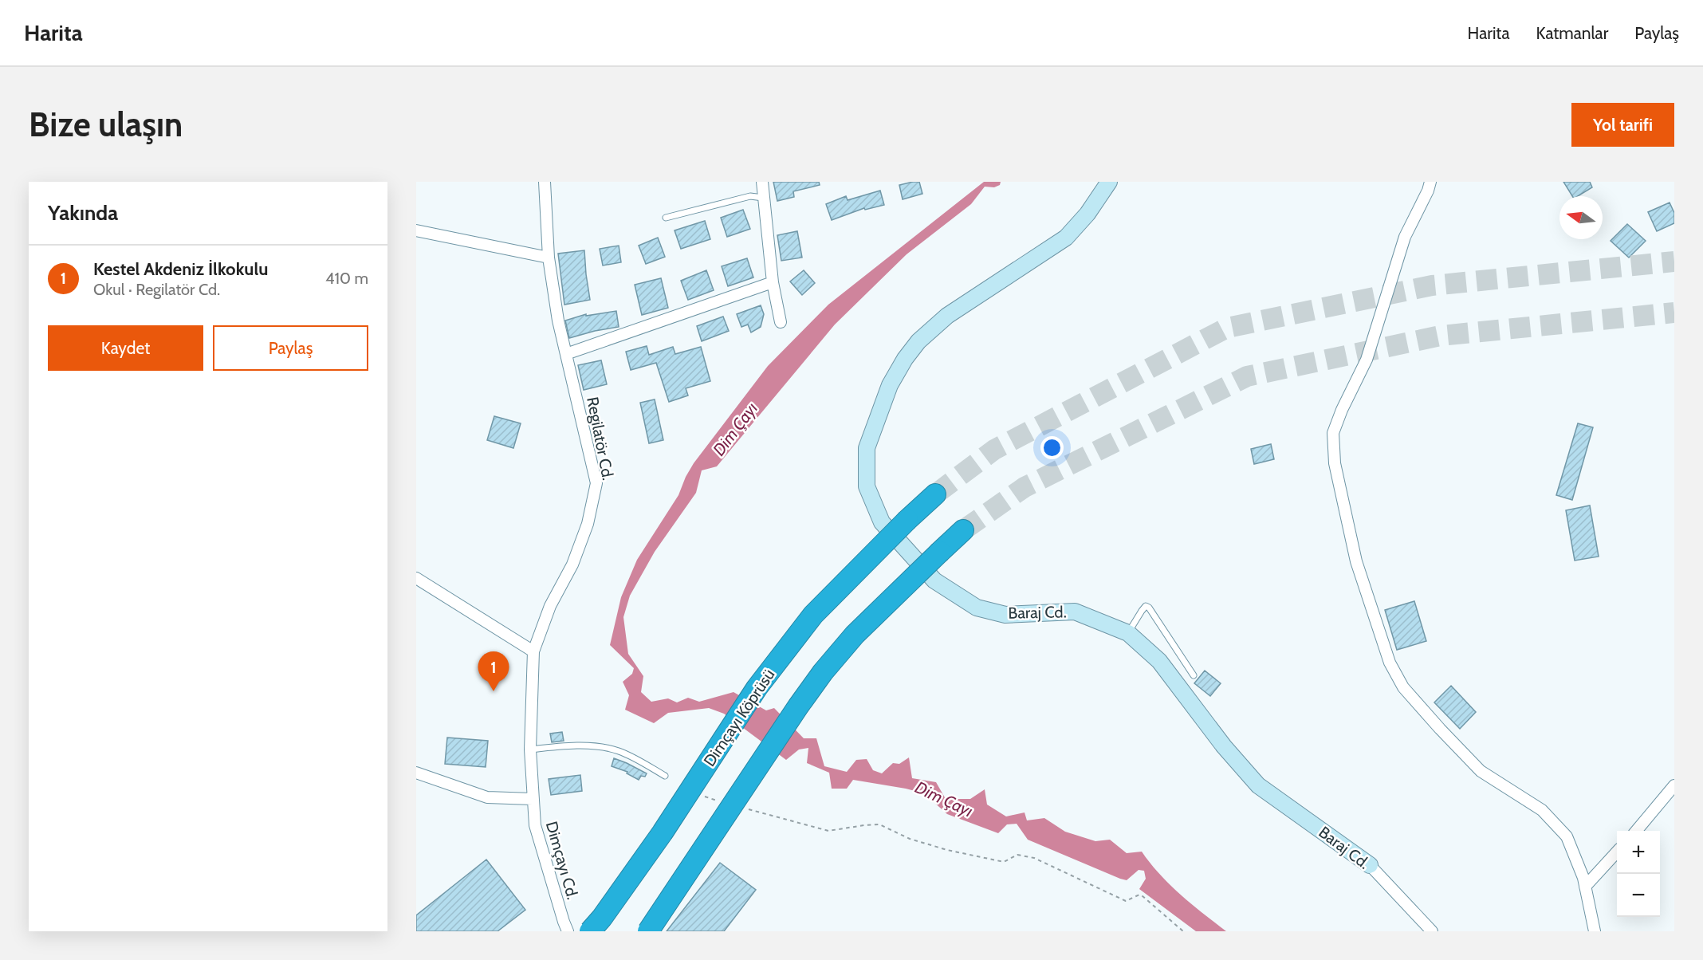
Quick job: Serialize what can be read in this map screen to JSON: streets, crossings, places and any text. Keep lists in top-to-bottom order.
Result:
{
  "streets": {
    "highway": ["Dimçayı Köprüsü"],
    "street": ["Regilatör Cd.", "Baraj Cd.", "Dimçayı Cd."]
  },
  "crossings": [
    ["Regilatör Cd.", "Dimçayı Cd."]
  ],
  "water": ["Dim Çayı"],
  "north": "left",
  "page": {
    "header": "Harita",
    "nav": ["Harita", "Katmanlar", "Paylaş"],
    "buttons": [
      "Yol tarifi",
      ["Kaydet", "Paylaş"]
    ],
    "title": "Bize ulaşın",
    "heading": "Yakında",
    "list": [
      {
        "mark": "1",
        "name": "Kestel Akdeniz İlkokulu",
        "note": "Okul · Regilatör Cd.",
        "value": "410 m"
      }
    ],
    "pins": "1",
    "map_buttons": ["+", "−"]
  }
}
